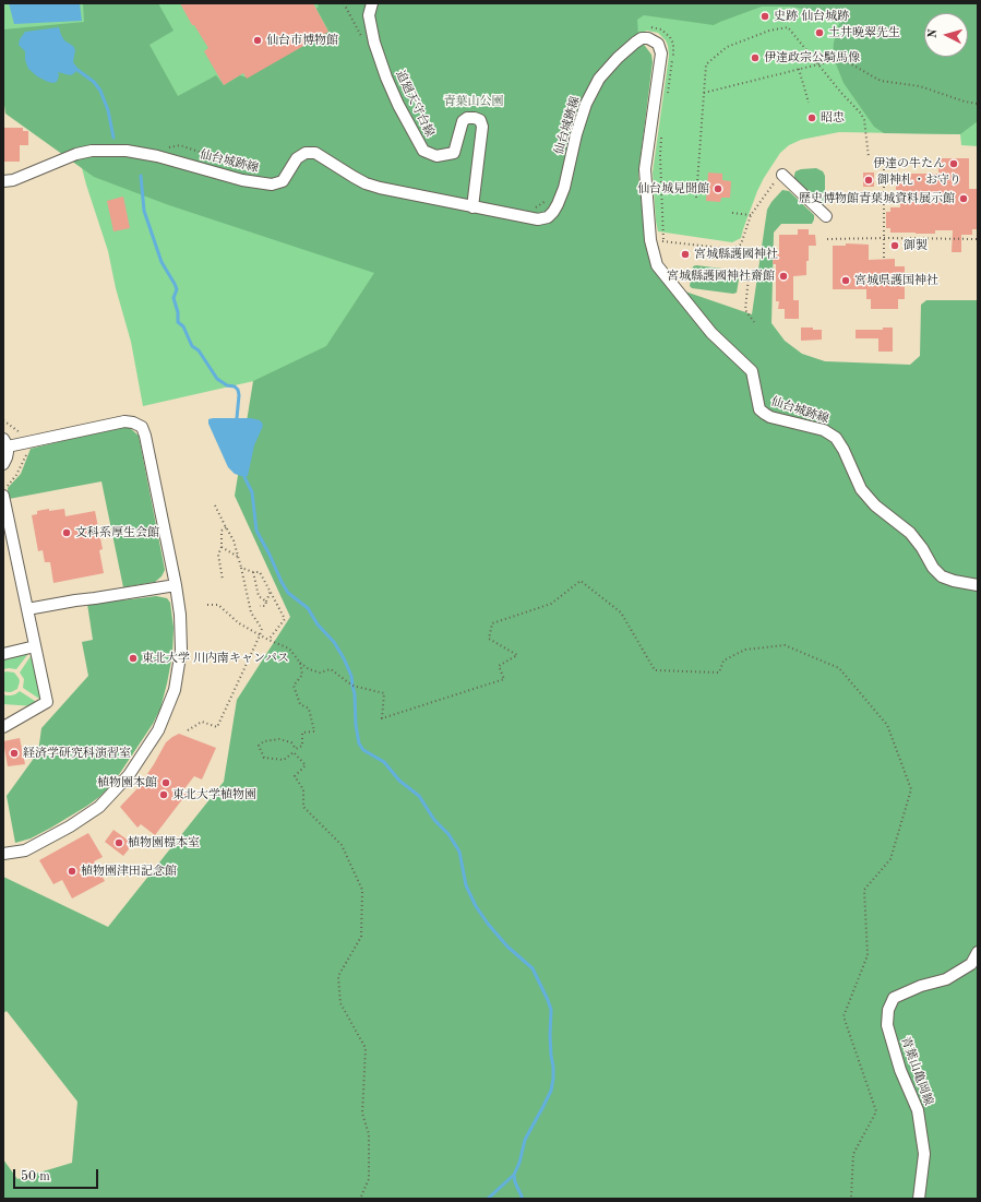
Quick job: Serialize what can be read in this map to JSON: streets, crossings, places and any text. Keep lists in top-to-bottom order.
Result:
{
  "streets": {
    "street": ["追廻天守台線", "仙台城跡線", "青葉山亀岡線"]
  },
  "crossings": [
    ["追廻天守台線", "仙台城跡線"]
  ],
  "parks": ["青葉山公園"],
  "places": [
    "史跡 仙台城跡",
    "土井晩翠先生",
    "仙台市博物館",
    "伊達政宗公騎馬像",
    "昭忠",
    "伊達の牛たん",
    "御神札・お守り",
    "仙台城見聞館",
    "歴史博物館青葉城資料展示館",
    "御製",
    "宮城縣護國神社",
    "宮城縣護國神社齋館",
    "宮城県護国神社",
    "文科系厚生会館",
    "東北大学 川内南キャンパス",
    "経済学研究科演習室",
    "植物園本館",
    "東北大学植物園",
    "植物園標本室",
    "植物園津田記念館"
  ],
  "scale_bar": "50 m",
  "north": "left"
}
